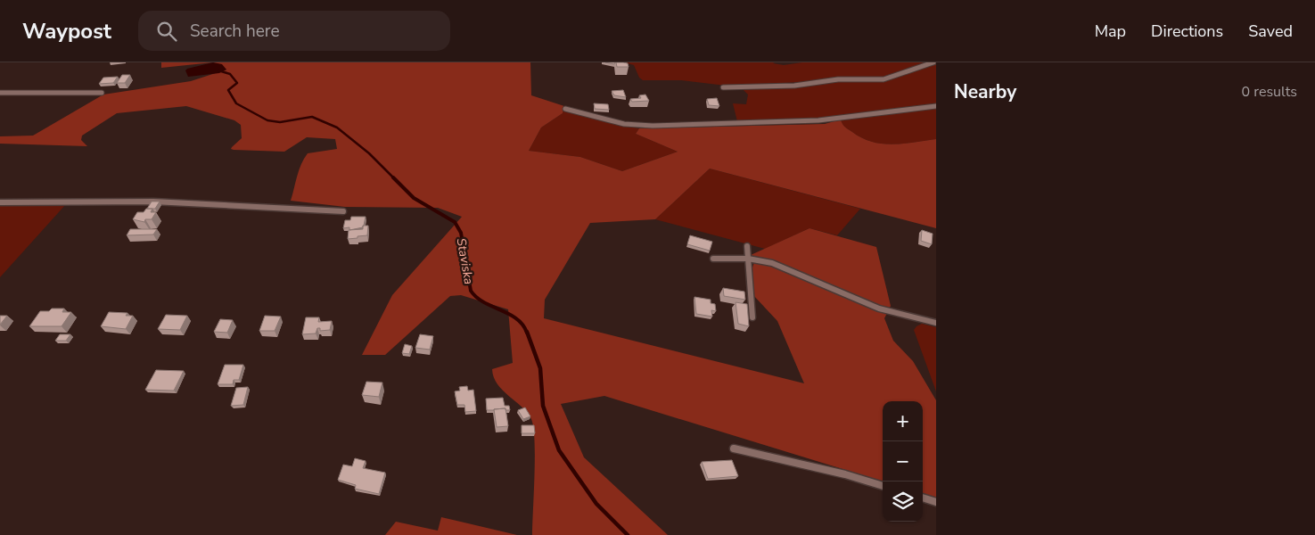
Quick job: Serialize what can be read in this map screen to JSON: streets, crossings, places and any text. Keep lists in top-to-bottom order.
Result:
{
  "water": ["Staviska"],
  "page": {
    "header": "Waypost",
    "search": "Search here",
    "nav": ["Map", "Directions", "Saved"],
    "heading": ["Nearby", "0 results"],
    "map_buttons": ["+", "−"]
  }
}
